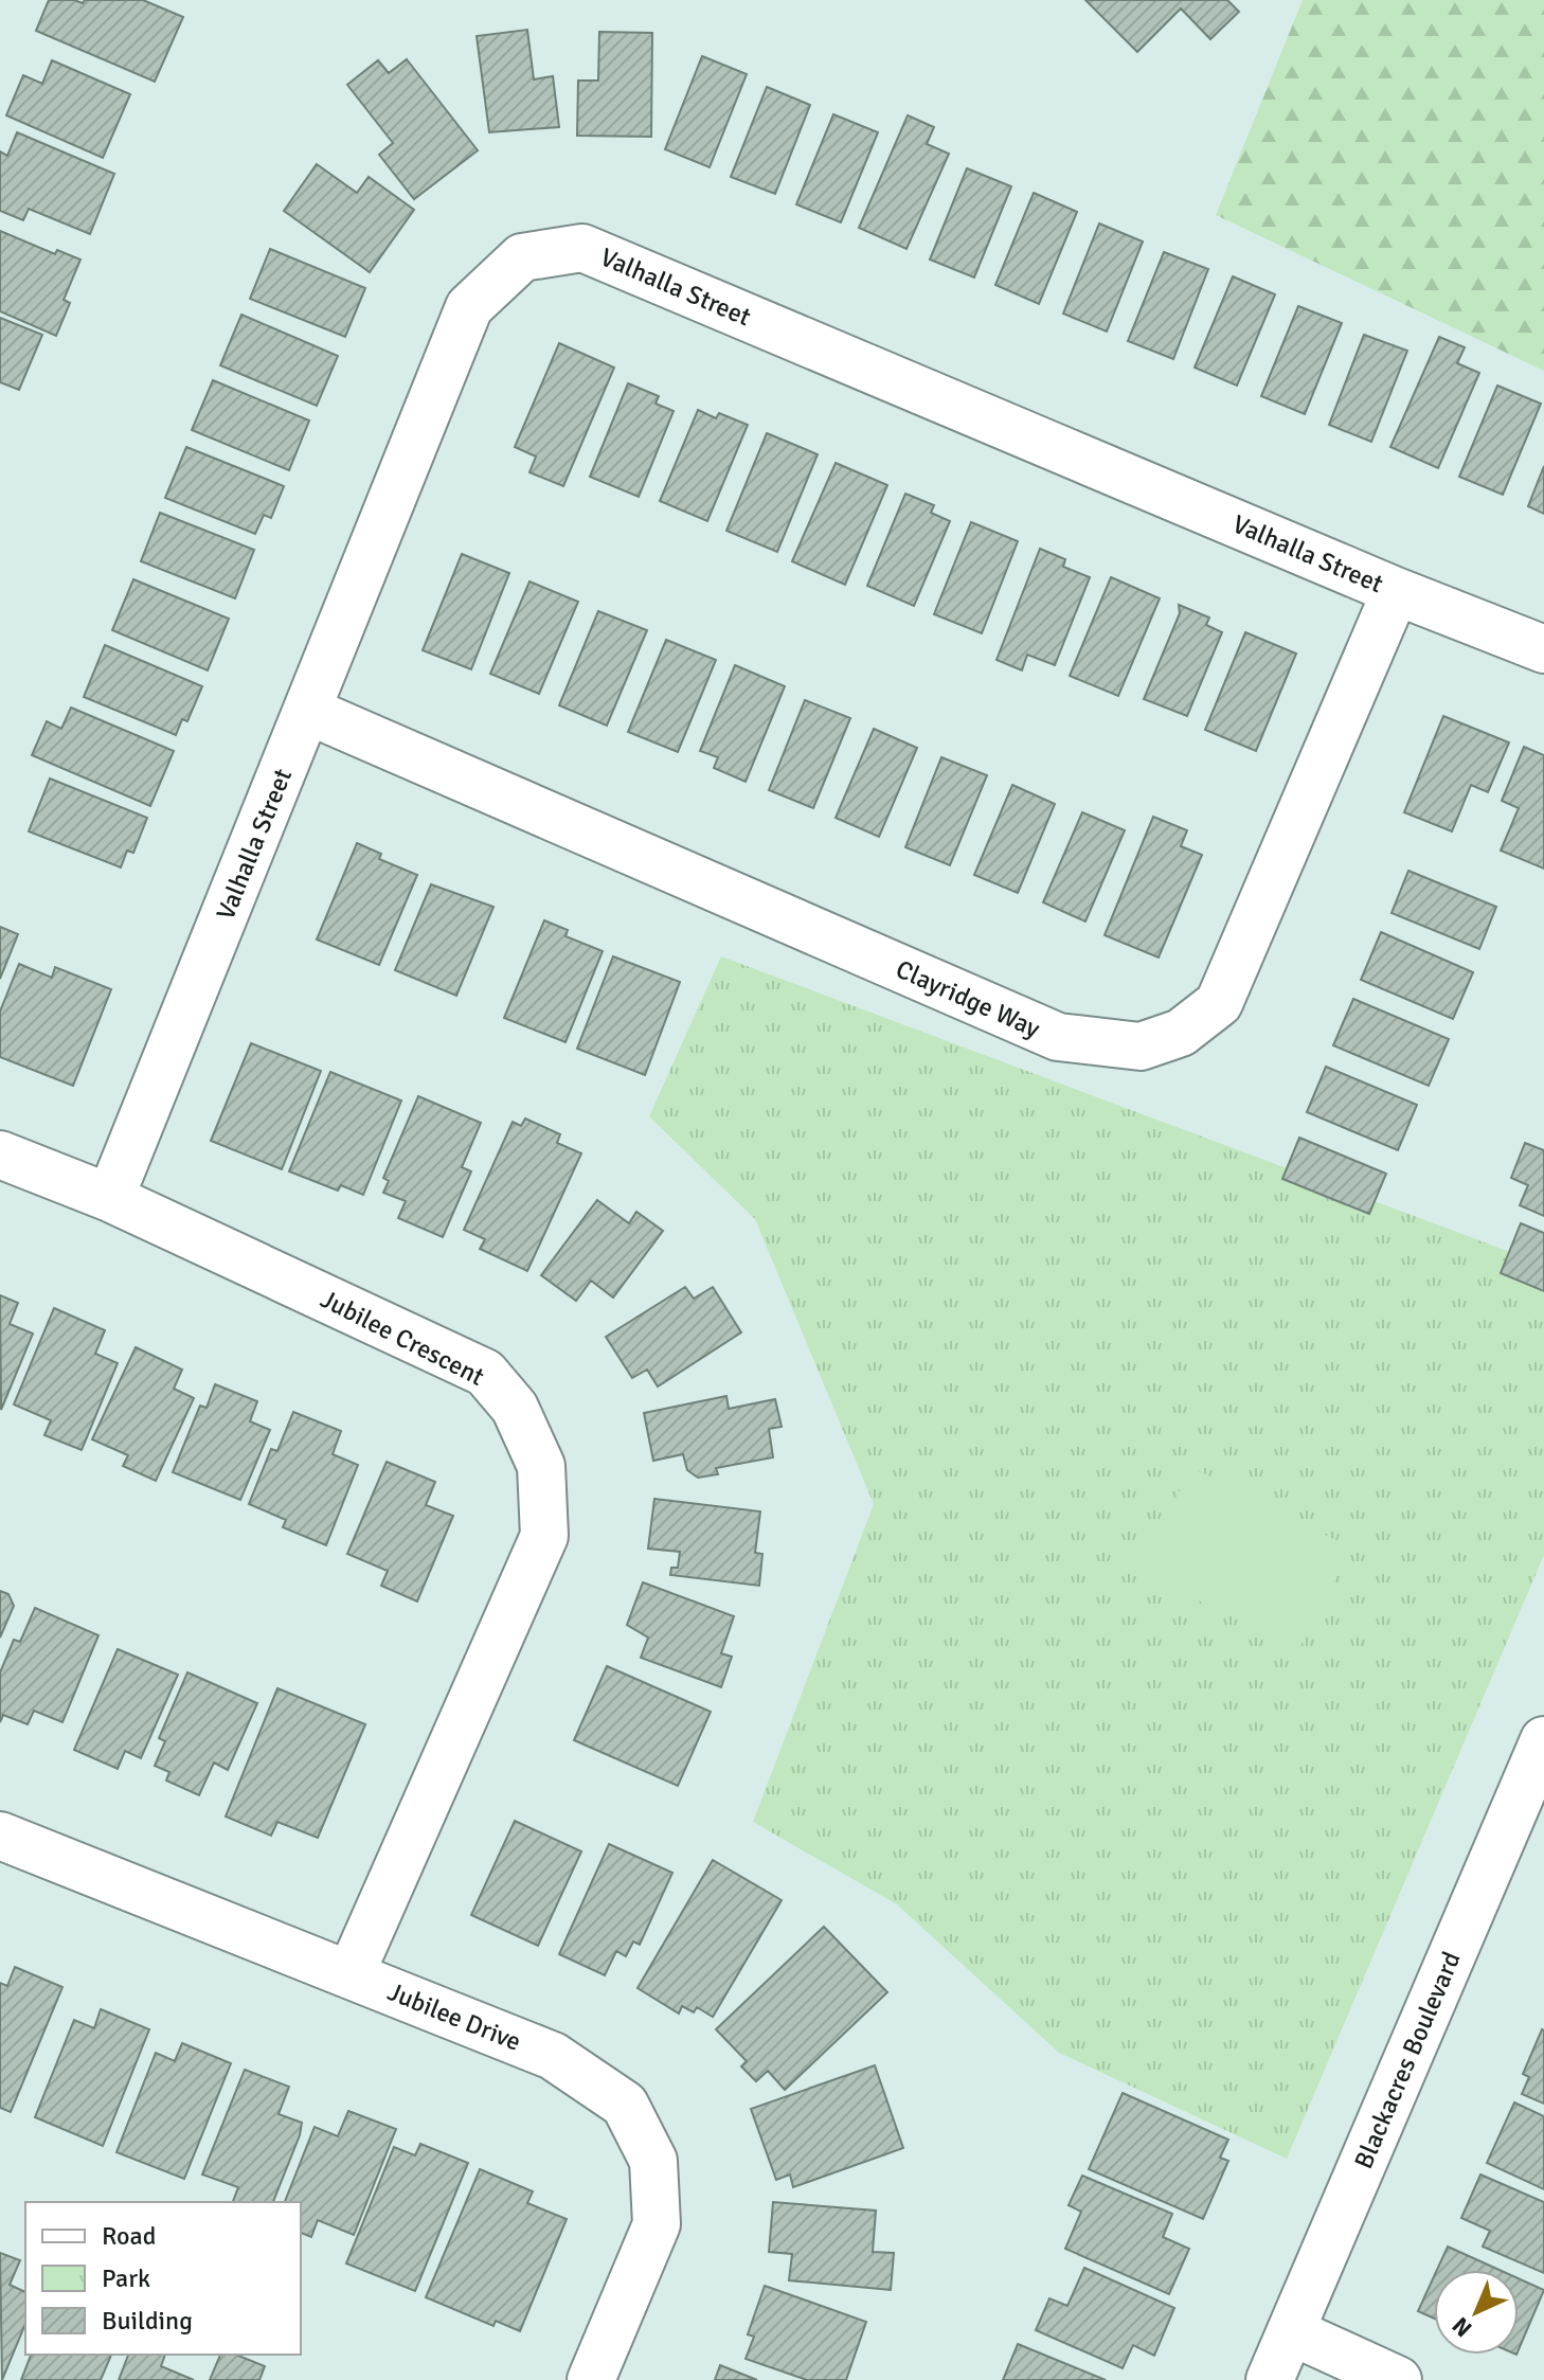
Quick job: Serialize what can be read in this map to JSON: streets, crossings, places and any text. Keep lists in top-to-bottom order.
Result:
{
  "streets": {
    "street": [
      "Valhalla Street",
      "Clayridge Way",
      "Jubilee Crescent",
      "Jubilee Drive",
      "Blackacres Boulevard"
    ]
  },
  "crossings": [
    ["Valhalla Street", "Clayridge Way"],
    ["Valhalla Street", "Jubilee Crescent"],
    ["Jubilee Crescent", "Jubilee Drive"]
  ],
  "legend": ["Road", "Park", "Building"],
  "north": "bottom left"
}
